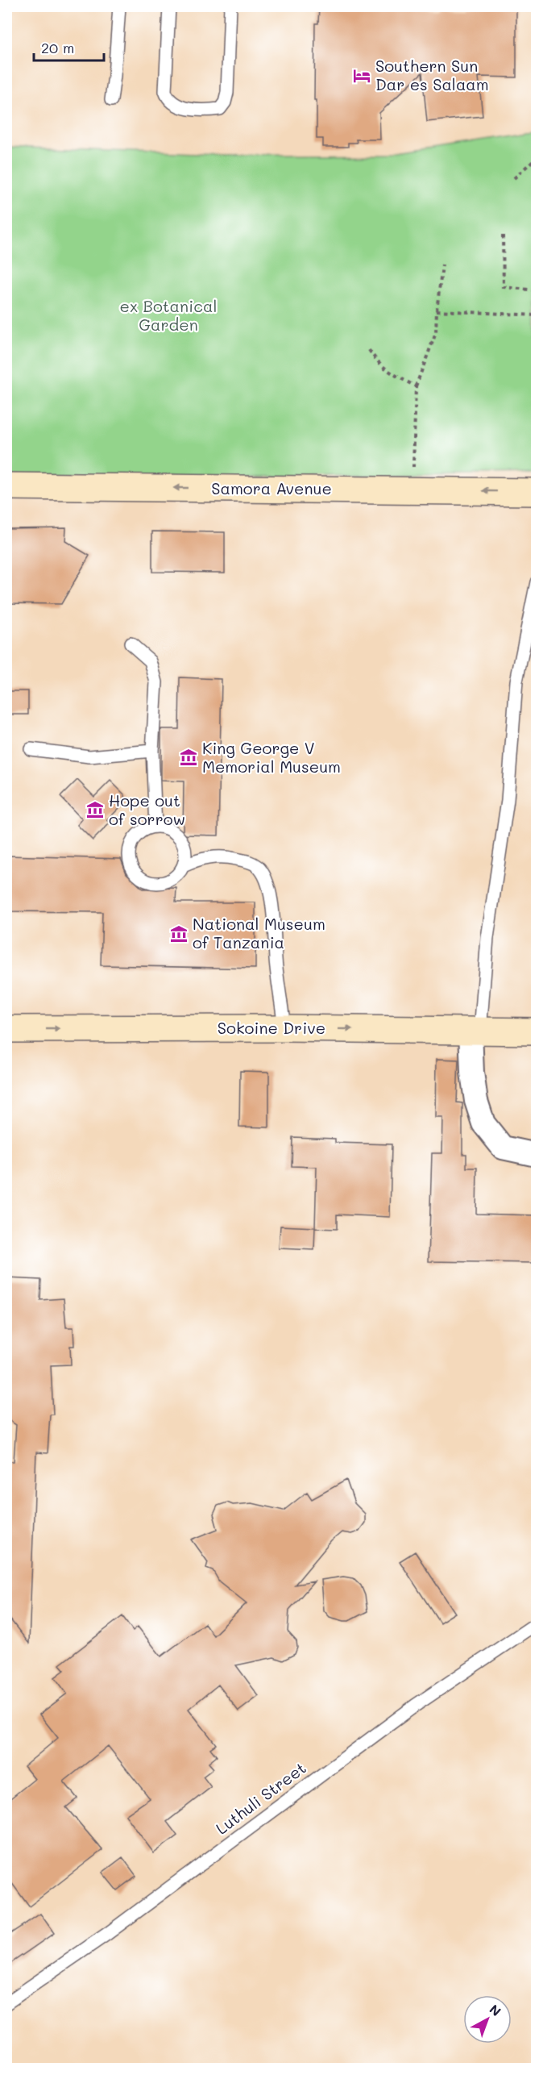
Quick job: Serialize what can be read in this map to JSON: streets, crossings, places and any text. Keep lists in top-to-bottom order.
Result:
{
  "streets": {
    "street": ["Samora Avenue", "Sokoine Drive"],
    "lane": ["Luthuli Street"]
  },
  "one_way": ["Samora Avenue", "Sokoine Drive"],
  "parks": ["ex Botanical Garden"],
  "places": {
    "hotel": ["Southern Sun Dar es Salaam"],
    "museum": ["King George V Memorial Museum", "Hope out of sorrow", "National Museum of Tanzania"]
  },
  "scale_bar": "20 m",
  "north": "top right"
}
